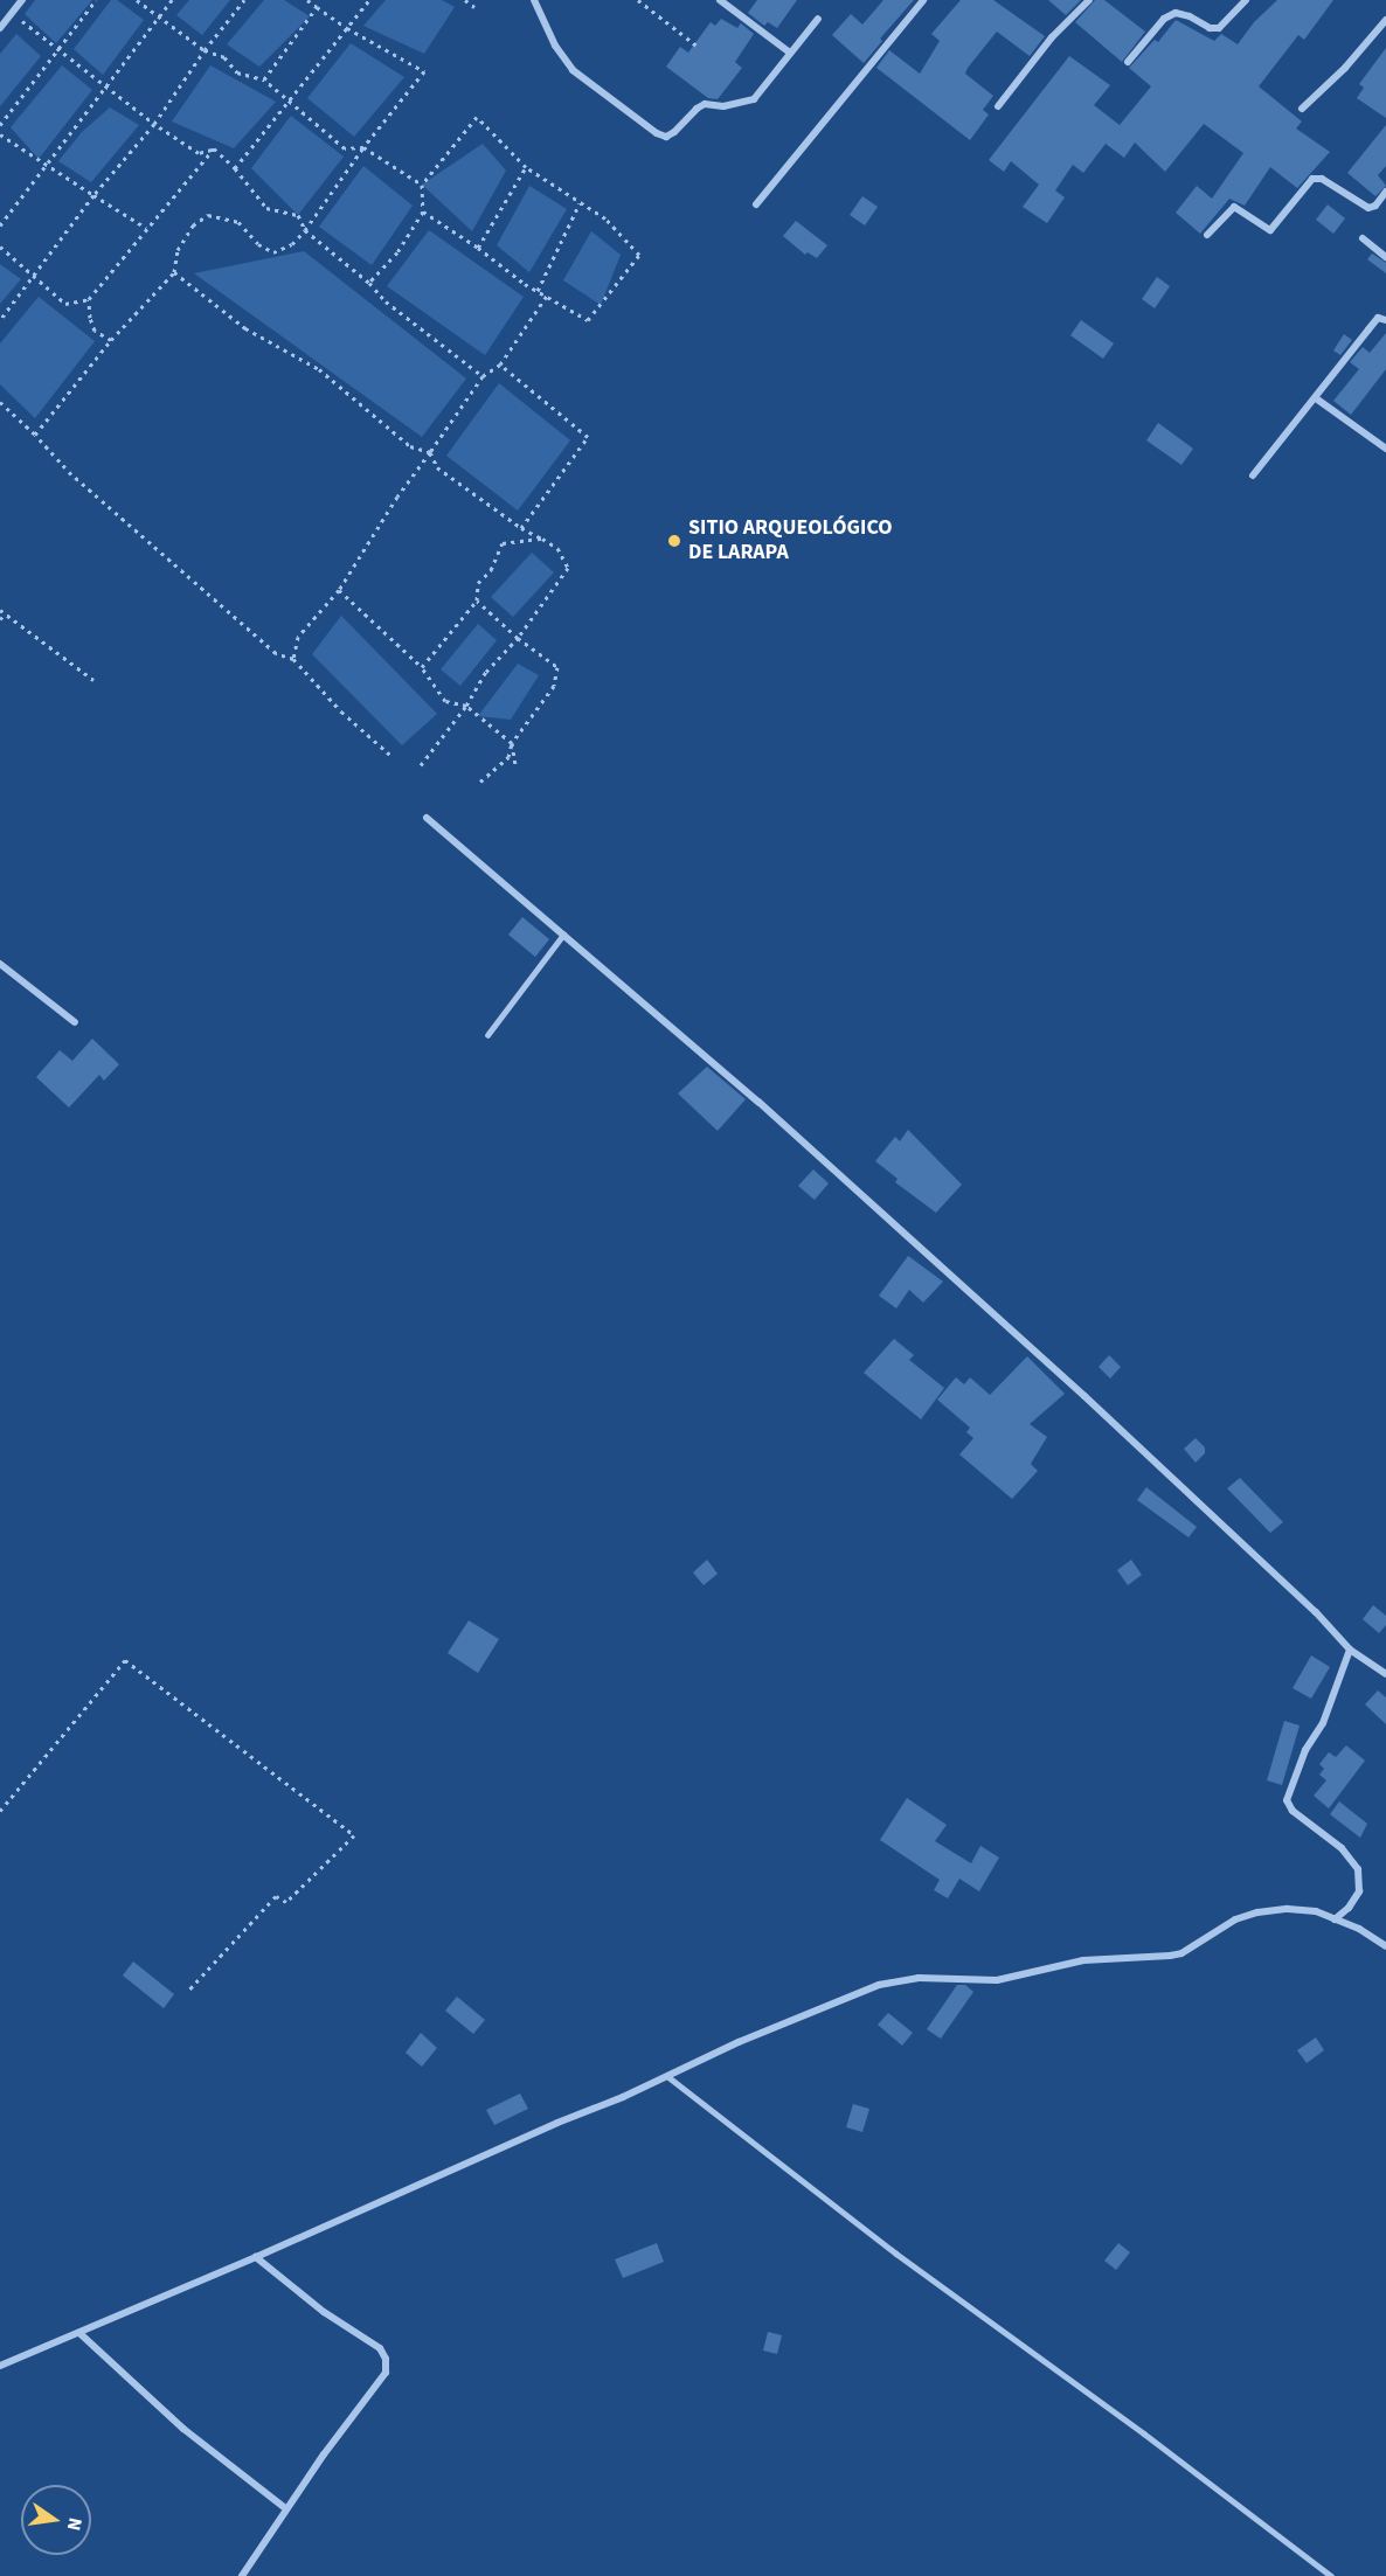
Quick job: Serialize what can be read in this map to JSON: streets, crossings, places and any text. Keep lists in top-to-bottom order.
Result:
{
  "places": ["SITIO ARQUEOLÓGICO DE LARAPA"],
  "north": "right"
}
